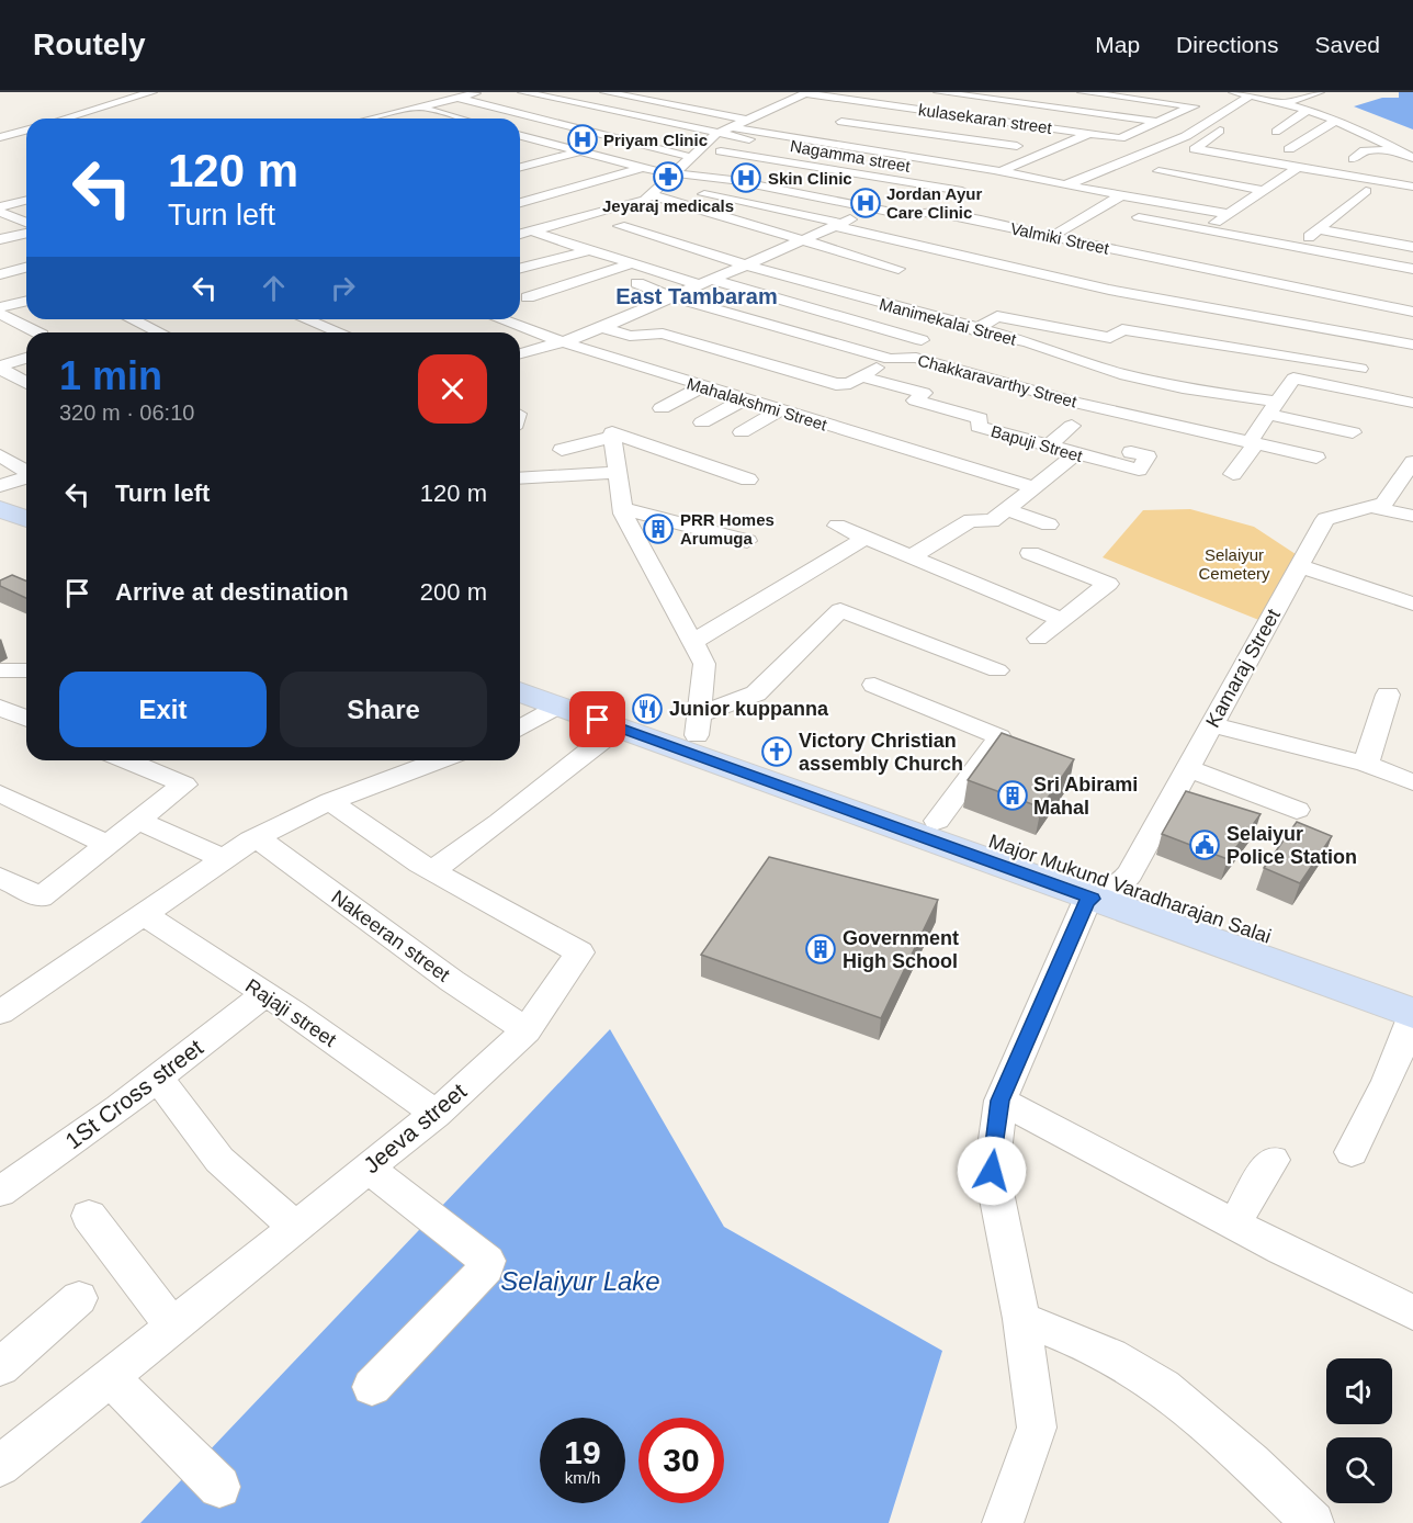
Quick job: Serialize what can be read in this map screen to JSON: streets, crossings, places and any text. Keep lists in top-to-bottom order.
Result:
{
  "streets": {
    "main road": ["Major Mukund Varadharajan Salai"],
    "street": [
      "kulasekaran street",
      "Nagamma street",
      "Valmiki Street",
      "Manimekalai Street",
      "Chakkaravarthy Street",
      "Mahalakshmi Street",
      "Bapuji Street",
      "Kamaraj Street",
      "Nakeeran street",
      "Rajaji street",
      "1St Cross street",
      "Jeeva street"
    ]
  },
  "crossings": [
    ["Chakkaravarthy Street", "Bapuji Street"],
    ["Kamaraj Street", "Major Mukund Varadharajan Salai"],
    ["Nakeeran street", "Jeeva street"],
    ["Rajaji street", "1St Cross street"],
    ["Rajaji street", "Jeeva street"]
  ],
  "districts": ["East Tambaram"],
  "water": ["Selaiyur Lake"],
  "parks": ["Selaiyur Cemetery"],
  "places": {
    "hospital": ["Priyam Clinic", "Skin Clinic", "Jordan Ayur Care Clinic"],
    "pharmacy": ["Jeyaraj medicals"],
    "building": ["PRR Homes Arumuga", "Sri Abirami Mahal", "Government High School"],
    "restaurant": ["Junior kuppanna"],
    "church": ["Victory Christian assembly Church"],
    "public building": ["Selaiyur Police Station"]
  },
  "page": {
    "header": "Routely",
    "nav": ["Map", "Directions", "Saved"],
    "turn": ["120 m", "Turn left"],
    "heading": ["1 min", "320 m · 06:10"],
    "list": [
      {
        "name": "Turn left",
        "value": "120 m"
      },
      {
        "name": "Arrive at destination",
        "value": "200 m"
      }
    ],
    "buttons": ["Exit", "Share"],
    "speed": "19 km/h",
    "limit": "30"
  }
}
